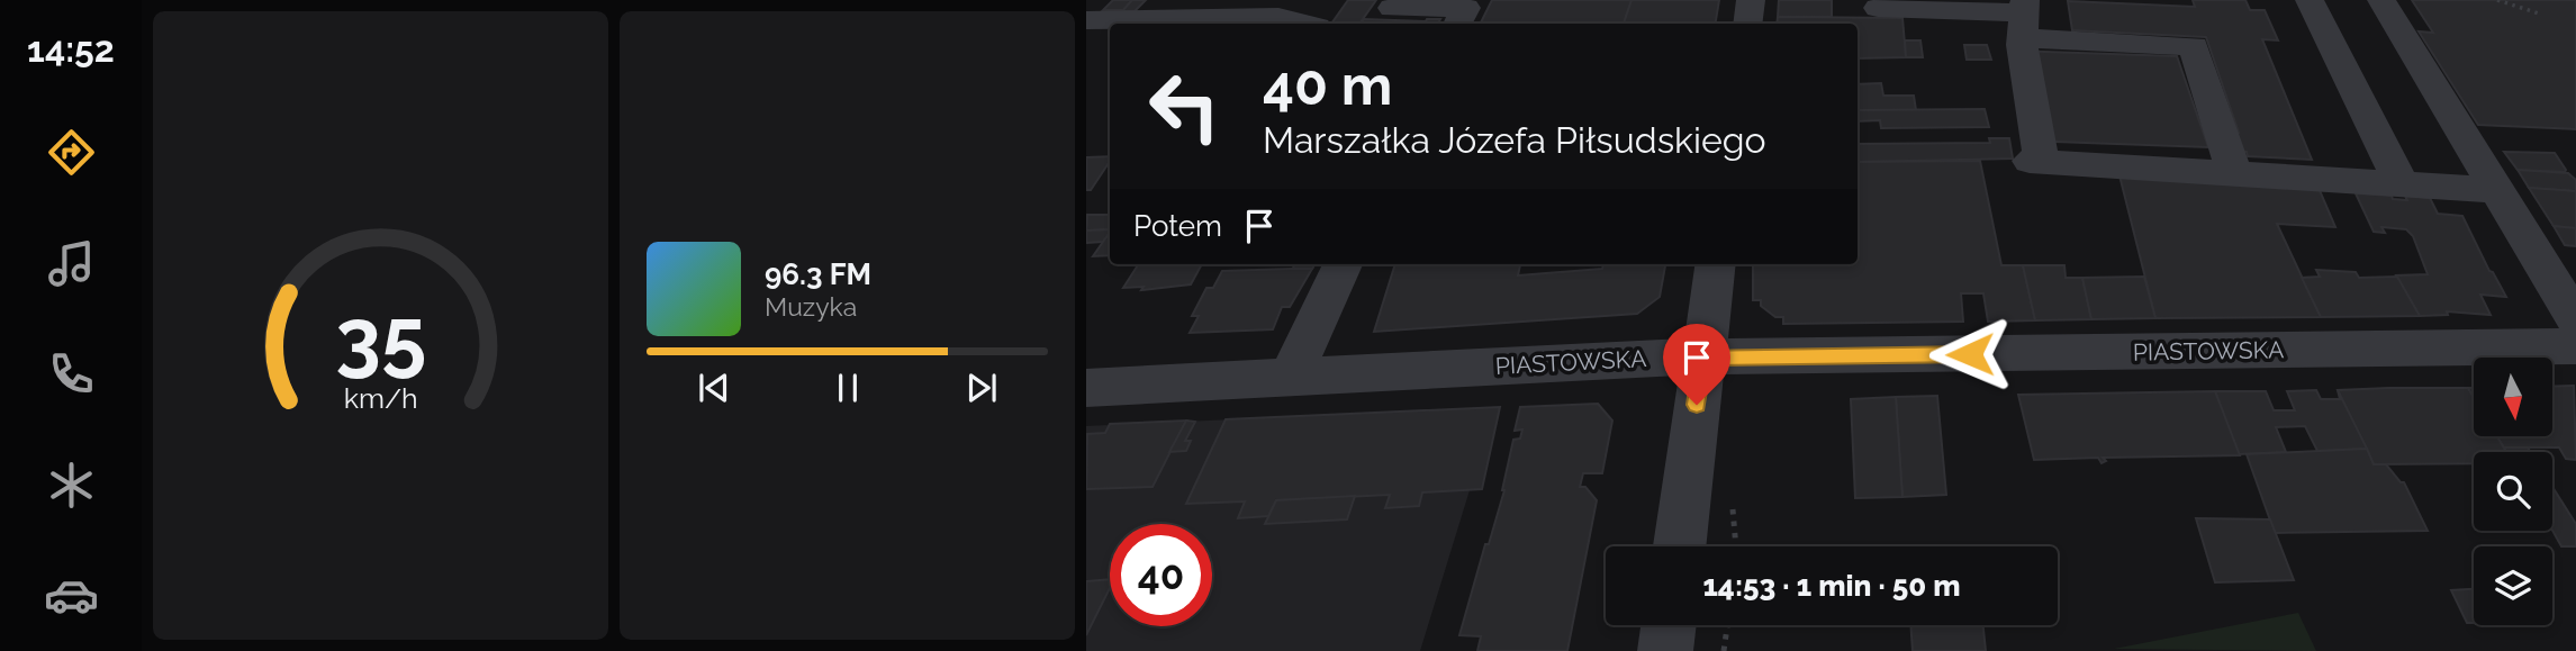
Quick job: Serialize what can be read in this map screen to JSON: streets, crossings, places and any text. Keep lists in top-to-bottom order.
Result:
{
  "streets": {
    "street": ["PIASTOWSKA"]
  },
  "north": "bottom",
  "page": {
    "tabs": "14:52",
    "turn": ["40 m", "Marszałka Józefa Piłsudskiego"],
    "then": "Potem",
    "song": ["96.3 FM", "Muzyka"],
    "limit": "40",
    "trip": "14:53 · 1 min · 50 m",
    "gauge": ["35", "km/h"]
  }
}
